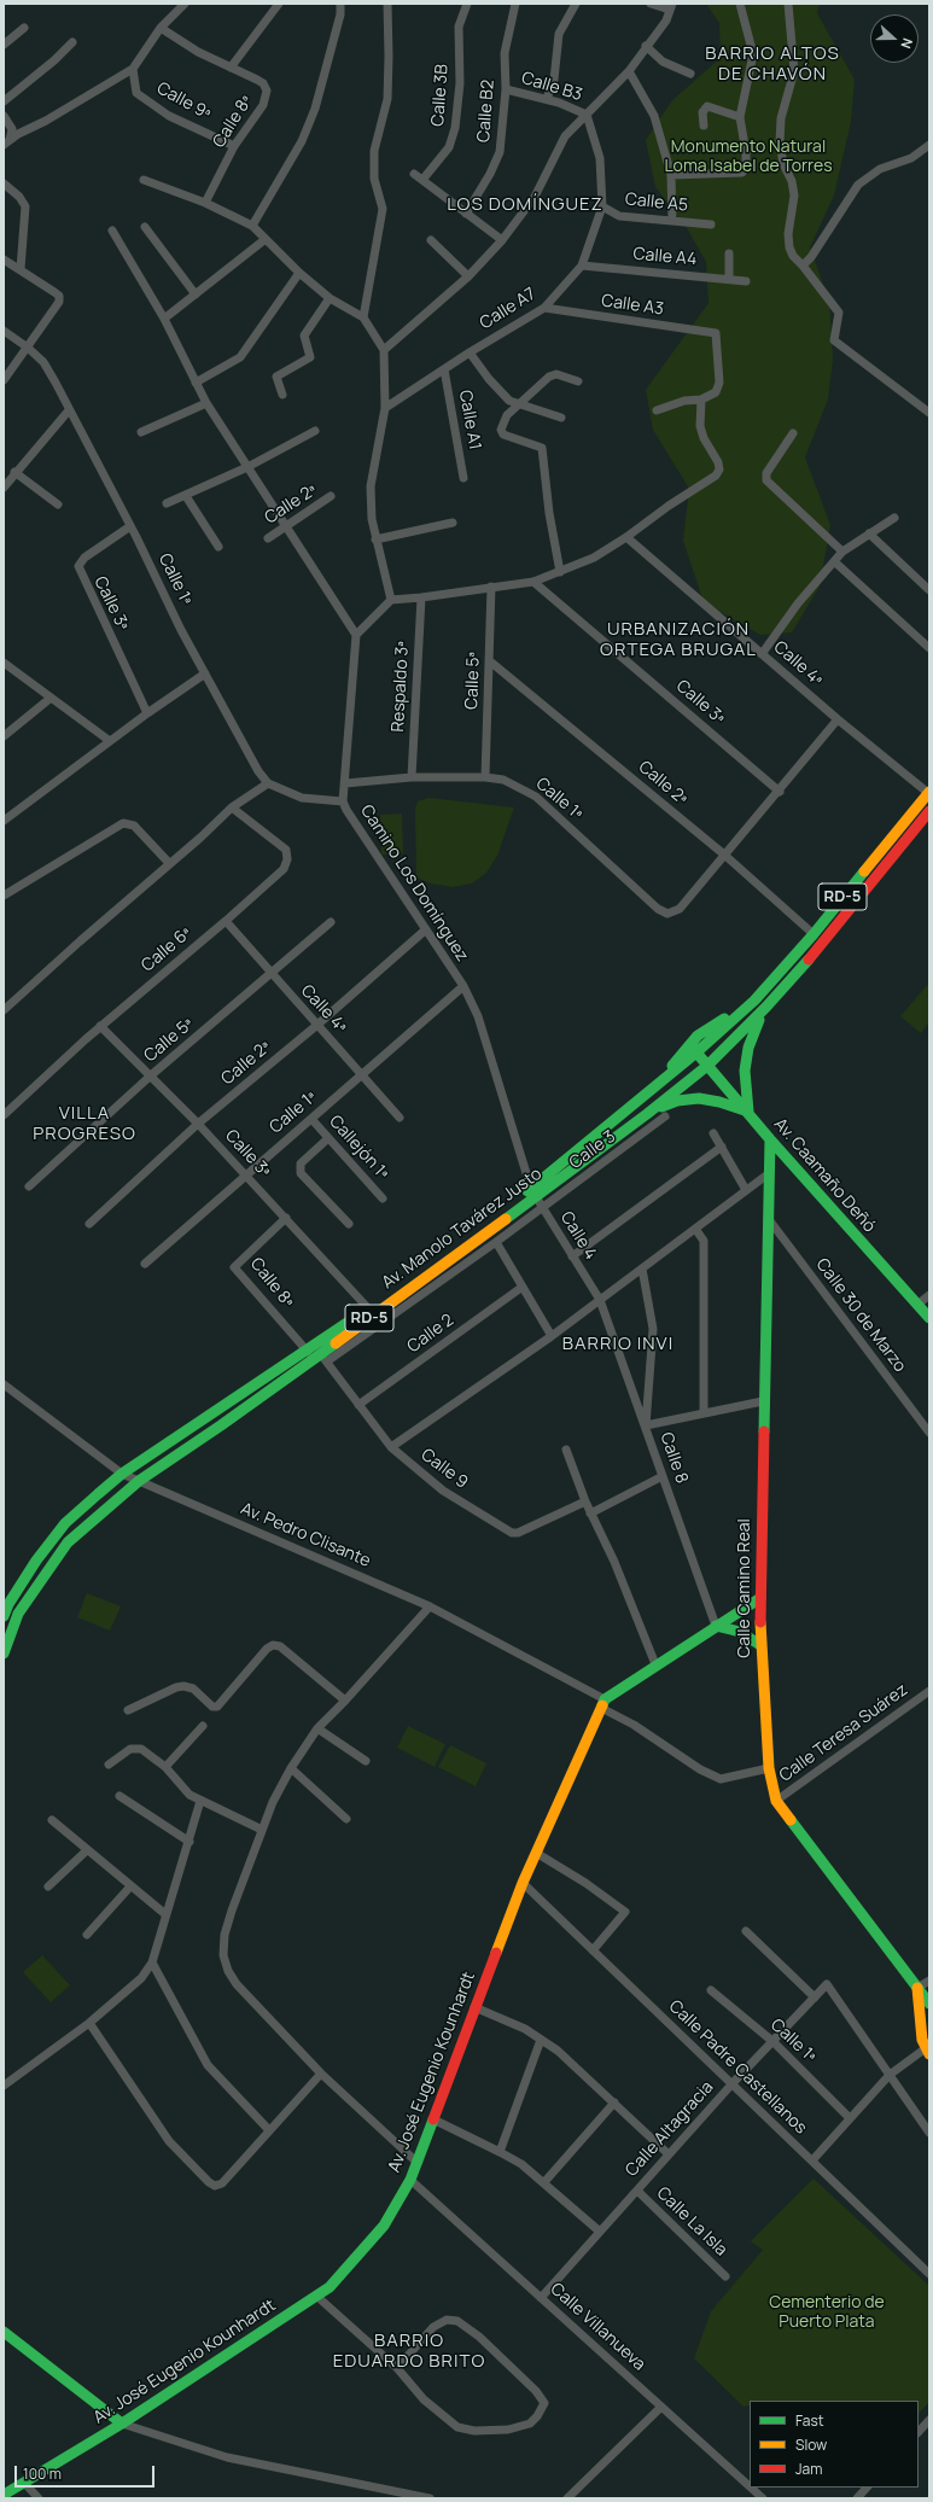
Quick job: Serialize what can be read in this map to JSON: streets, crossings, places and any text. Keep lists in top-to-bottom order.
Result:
{
  "streets": {
    "main road": [
      "RD-5",
      "Av. Caamaño Deñó",
      "Av. Manolo Tavárez Justo",
      "Calle Camino Real",
      "Av. José Eugenio Kounhardt"
    ],
    "street": [
      "Calle B3",
      "Calle 3B",
      "Calle 9ª",
      "Calle B2",
      "Calle 8ª",
      "Calle A5",
      "Calle A4",
      "Calle A3",
      "Calle A7",
      "Calle A1",
      "Calle 2ª",
      "Calle 1ª",
      "Calle 3ª",
      "Calle 4ª",
      "Calle 5ª",
      "Respaldo 3ª",
      "Camino Los Domínguez",
      "Calle 6ª",
      "Callejón 1ª",
      "Calle 3",
      "Calle 4",
      "Calle 30 de Marzo",
      "Calle 2",
      "Calle 8",
      "Calle 9",
      "Av. Pedro Clisante",
      "Calle Teresa Suárez",
      "Calle Padre Castellanos",
      "Calle Altagracia",
      "Calle La Isla",
      "Calle Villanueva"
    ]
  },
  "crossings": [
    ["Calle B3", "Calle B2"],
    ["Calle B3", "Calle A7"],
    ["Calle 9ª", "Calle 8ª"],
    ["Calle 8ª", "Calle 3ª"],
    ["Calle 8ª", "Av. Manolo Tavárez Justo"],
    ["Calle A5", "Calle A7"],
    ["Calle A4", "Calle A7"],
    ["Calle A3", "Calle A7"],
    ["Calle A7", "Calle A1"],
    ["Calle 2ª", "Calle 1ª"],
    ["Calle 2ª", "Calle 3ª"],
    ["Calle 2ª", "Calle 4ª"],
    ["Calle 2ª", "Calle 5ª"],
    ["Calle 2ª", "Camino Los Domínguez"],
    ["Calle 2ª", "Av. Manolo Tavárez Justo"],
    ["Calle 1ª", "Calle 3ª"],
    ["Calle 1ª", "Calle 4ª"],
    ["Calle 1ª", "Calle 5ª"],
    ["Calle 1ª", "Respaldo 3ª"],
    ["Calle 1ª", "Camino Los Domínguez"],
    ["Calle 1ª", "Callejón 1ª"],
    ["Calle 1ª", "Calle Altagracia"],
    ["Calle 3ª", "Calle 5ª"],
    ["Calle 3ª", "Calle 6ª"],
    ["Calle 3ª", "Av. Manolo Tavárez Justo"],
    ["Calle 4ª", "Calle 5ª"],
    ["Calle 4ª", "Calle 6ª"],
    ["Calle 4ª", "Av. Manolo Tavárez Justo"],
    ["Camino Los Domínguez", "Av. Manolo Tavárez Justo"],
    ["Camino Los Domínguez", "Calle 4"],
    ["Calle 3", "Av. Manolo Tavárez Justo"],
    ["Calle 3", "Calle 4"],
    ["Calle 3", "Calle 9"],
    ["Av. Caamaño Deñó", "Av. Manolo Tavárez Justo"],
    ["Av. Caamaño Deñó", "Calle Camino Real"],
    ["Av. Manolo Tavárez Justo", "Calle 4"],
    ["Av. Manolo Tavárez Justo", "Calle 9"],
    ["Av. Manolo Tavárez Justo", "Av. Pedro Clisante"],
    ["Calle 4", "Calle 8"],
    ["Calle 30 de Marzo", "Calle Camino Real"],
    ["Calle 2", "Calle 9"],
    ["Av. Pedro Clisante", "Calle Camino Real"],
    ["Av. Pedro Clisante", "Av. José Eugenio Kounhardt"],
    ["Calle Camino Real", "Calle Teresa Suárez"],
    ["Calle Padre Castellanos", "Av. José Eugenio Kounhardt"],
    ["Calle Padre Castellanos", "Calle Altagracia"],
    ["Av. José Eugenio Kounhardt", "Calle Villanueva"],
    ["Calle Altagracia", "Calle La Isla"],
    ["Calle Altagracia", "Calle Villanueva"]
  ],
  "districts": [
    "BARRIO ALTOS DE CHAVÓN",
    "LOS DOMÍNGUEZ",
    "URBANIZACIÓN ORTEGA BRUGAL",
    "VILLA PROGRESO",
    "BARRIO INVI",
    "BARRIO EDUARDO BRITO"
  ],
  "parks": ["Monumento Natural Loma Isabel de Torres", "Cementerio de Puerto Plata"],
  "legend": ["Fast", "Slow", "Jam"],
  "scale_bar": "100 m",
  "north": "right"
}
